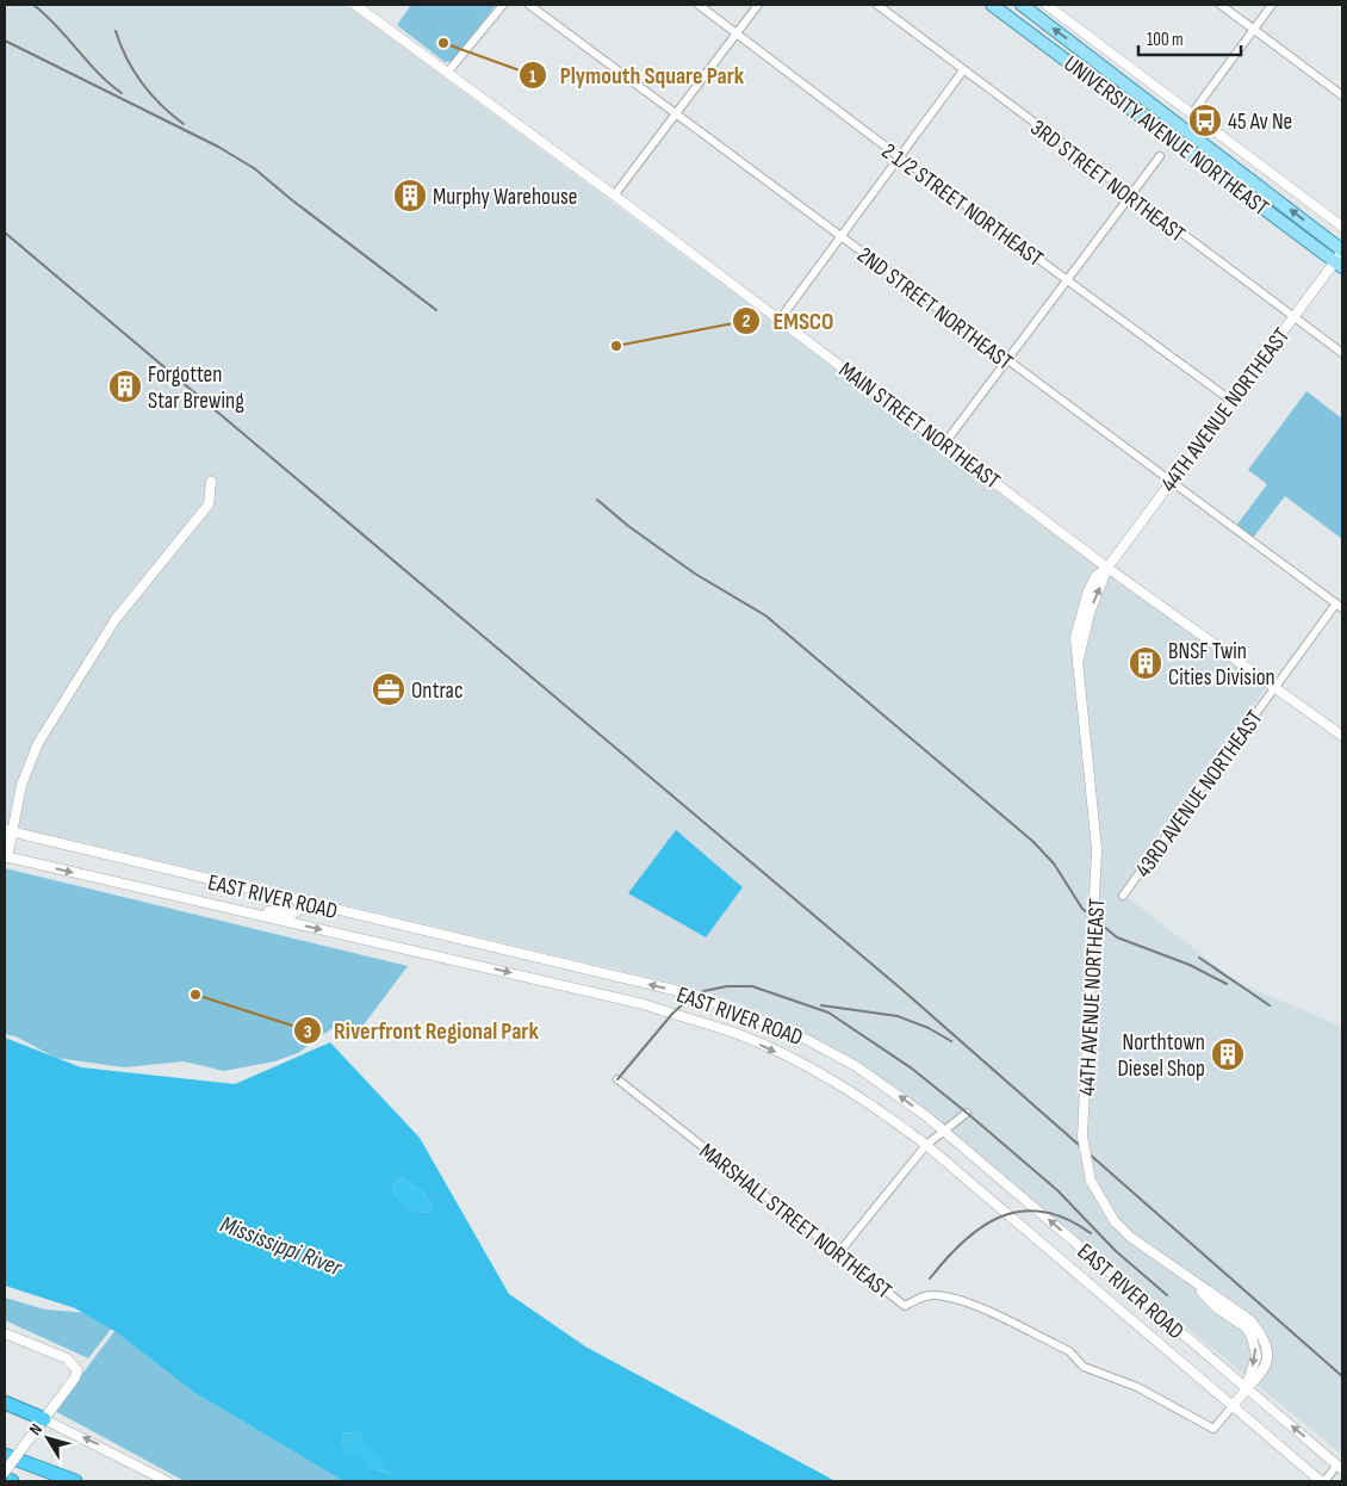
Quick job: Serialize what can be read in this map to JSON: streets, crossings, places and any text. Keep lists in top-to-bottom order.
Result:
{
  "streets": {
    "main road": ["UNIVERSITY AVENUE NORTHEAST"],
    "street": [
      "3RD STREET NORTHEAST",
      "2 1/2 STREET NORTHEAST",
      "2ND STREET NORTHEAST",
      "44TH AVENUE NORTHEAST",
      "MAIN STREET NORTHEAST",
      "43RD AVENUE NORTHEAST",
      "EAST RIVER ROAD",
      "MARSHALL STREET NORTHEAST"
    ]
  },
  "crossings": [
    ["UNIVERSITY AVENUE NORTHEAST", "44TH AVENUE NORTHEAST"],
    ["3RD STREET NORTHEAST", "44TH AVENUE NORTHEAST"],
    ["2 1/2 STREET NORTHEAST", "44TH AVENUE NORTHEAST"],
    ["2ND STREET NORTHEAST", "44TH AVENUE NORTHEAST"],
    ["2ND STREET NORTHEAST", "43RD AVENUE NORTHEAST"],
    ["44TH AVENUE NORTHEAST", "MAIN STREET NORTHEAST"],
    ["44TH AVENUE NORTHEAST", "EAST RIVER ROAD"],
    ["44TH AVENUE NORTHEAST", "MARSHALL STREET NORTHEAST"],
    ["MAIN STREET NORTHEAST", "43RD AVENUE NORTHEAST"],
    ["EAST RIVER ROAD", "MARSHALL STREET NORTHEAST"]
  ],
  "water": ["Mississippi River"],
  "places": {
    "other": ["Plymouth Square Park", "EMSCO", "Riverfront Regional Park"],
    "bus stop": ["45 Av Ne"],
    "building": [
      "Murphy Warehouse",
      "Forgotten Star Brewing",
      "BNSF Twin Cities Division",
      "Northtown Diesel Shop"
    ],
    "office": ["Ontrac"]
  },
  "scale_bar": "100 m",
  "north": "top left"
}
